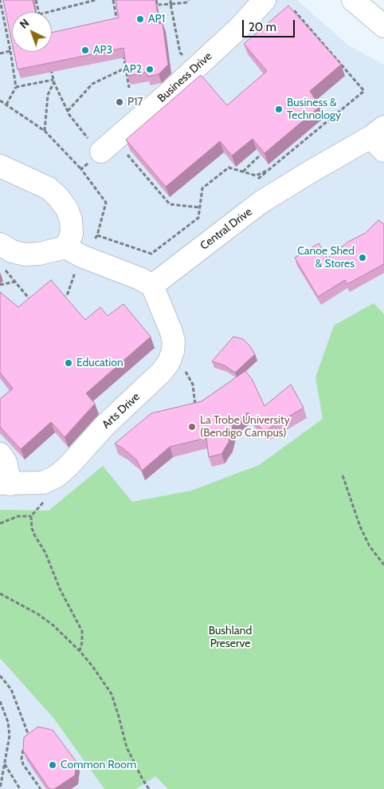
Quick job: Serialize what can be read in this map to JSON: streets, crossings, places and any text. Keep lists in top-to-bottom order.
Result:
{
  "streets": {
    "street": ["Business Drive", "Central Drive", "Arts Drive"]
  },
  "parks": ["Bushland Preserve"],
  "places": [
    "AP1",
    "AP3",
    "AP2",
    "P17",
    "Business & Technology",
    "Canoe Shed & Stores",
    "Education",
    "La Trobe University (Bendigo Campus)",
    "Common Room"
  ],
  "scale_bar": "20 m",
  "north": "top left"
}
